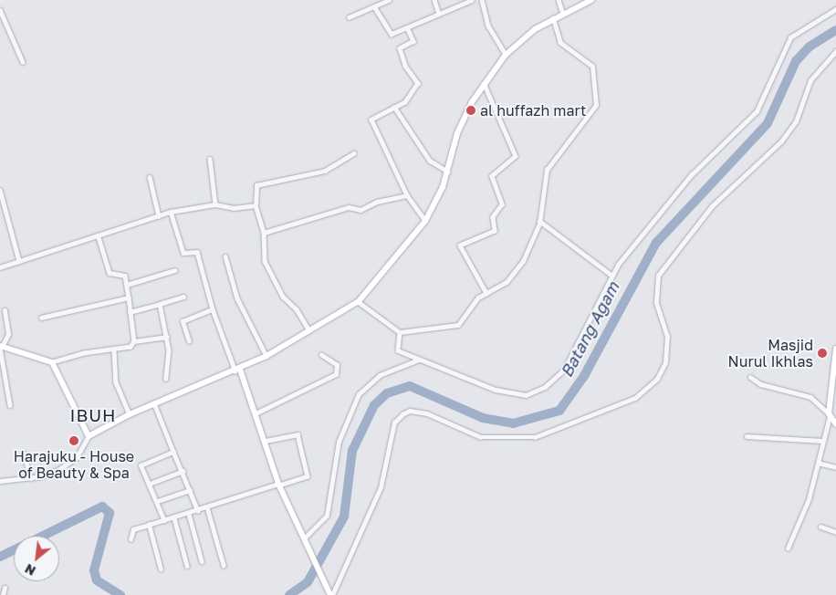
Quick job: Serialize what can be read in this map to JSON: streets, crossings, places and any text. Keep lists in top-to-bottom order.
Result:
{
  "districts": ["IBUH"],
  "water": ["Batang Agam"],
  "places": ["al huffazh mart", "Masjid Nurul Ikhlas", "Harajuku - House of Beauty & Spa"],
  "north": "bottom left"
}
